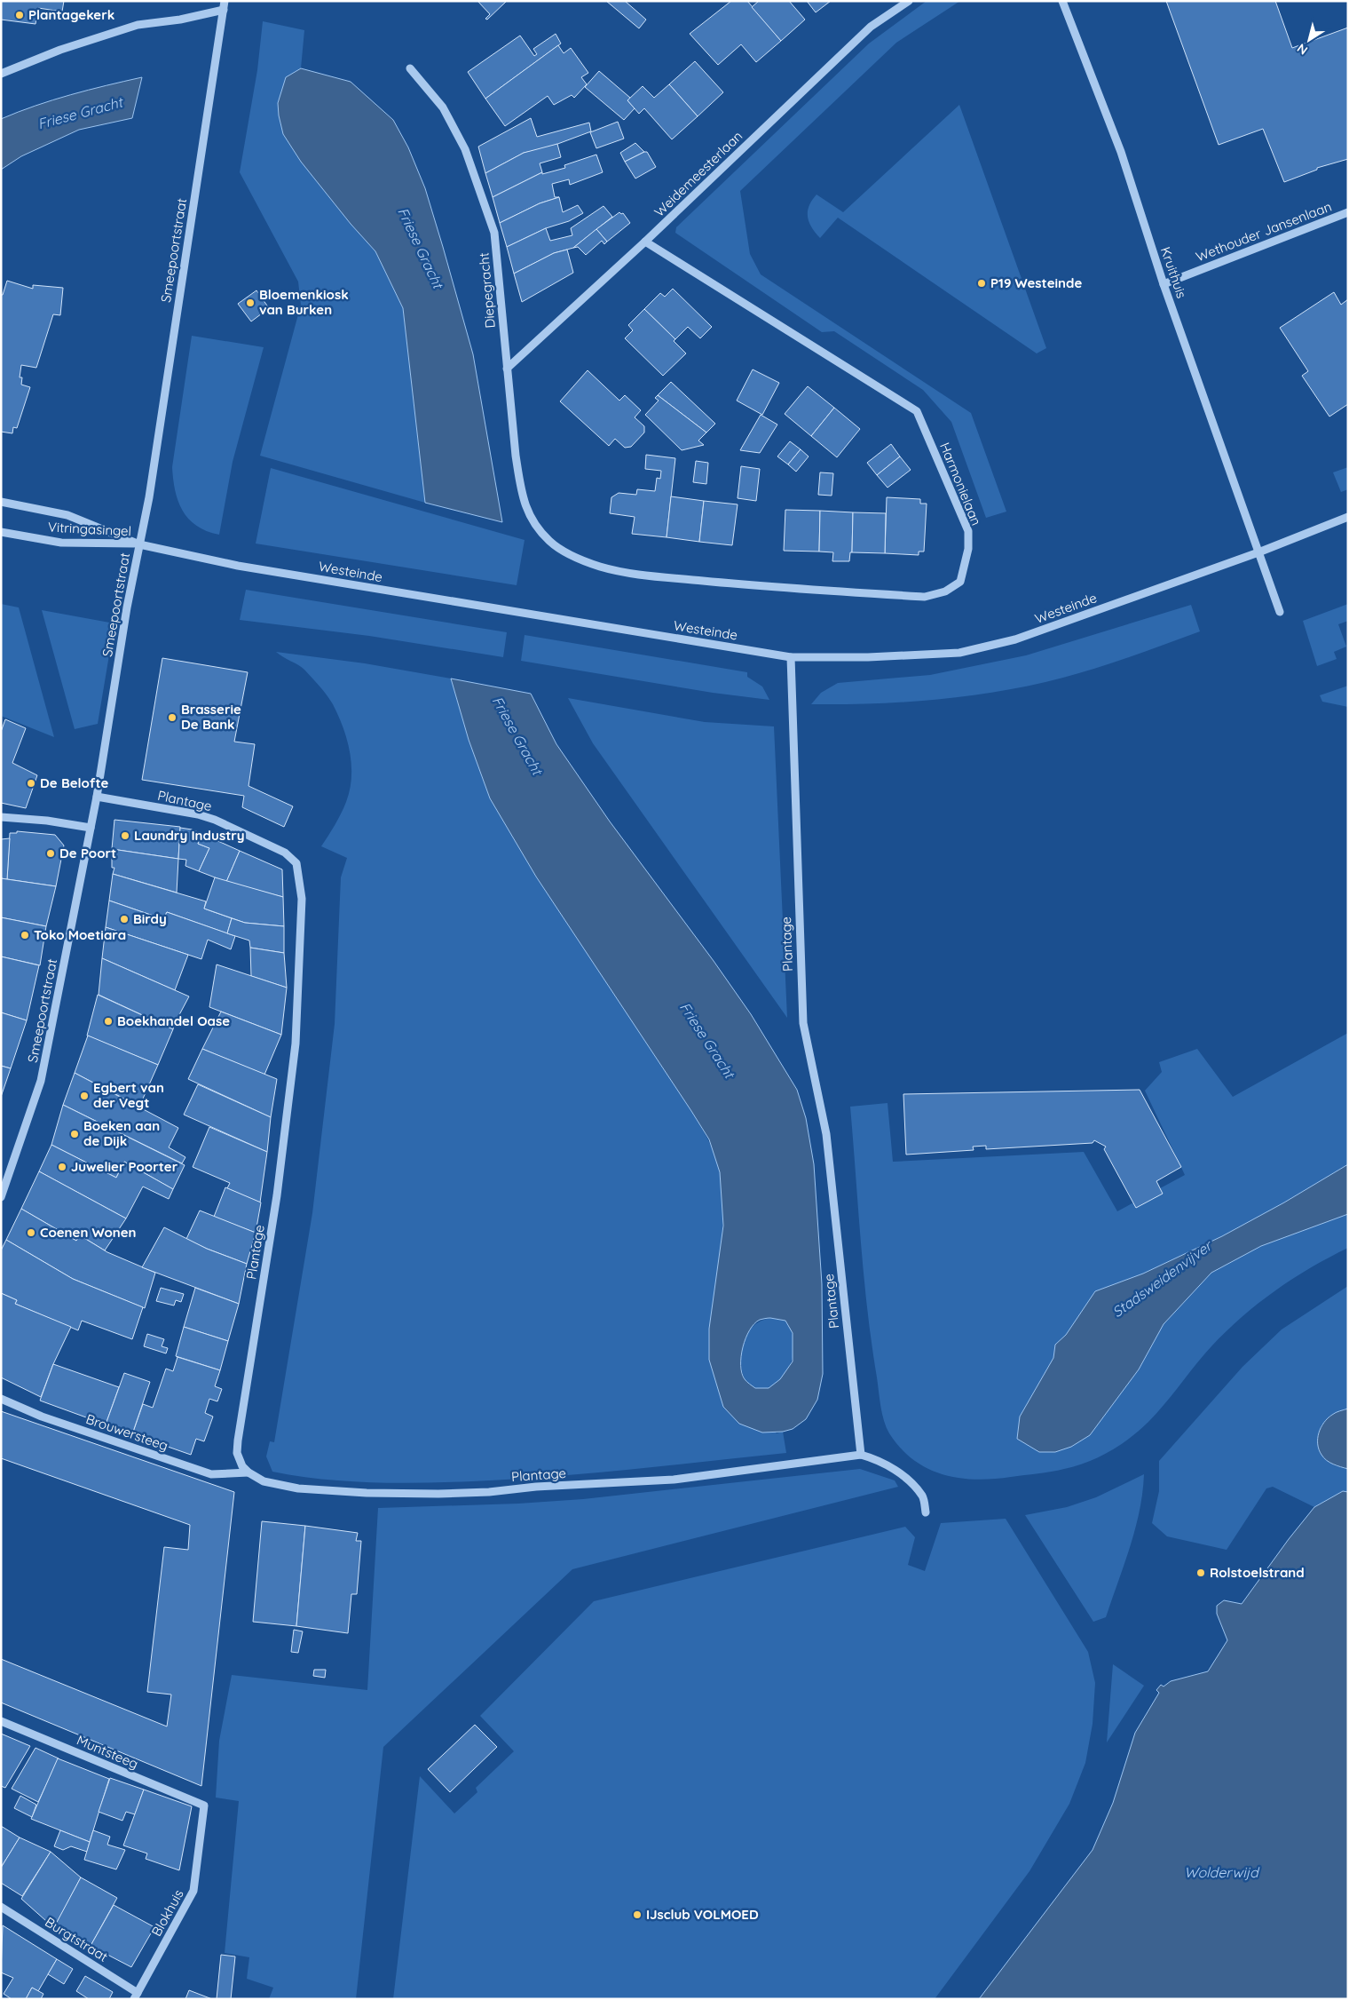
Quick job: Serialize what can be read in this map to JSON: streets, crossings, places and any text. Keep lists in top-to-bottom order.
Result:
{
  "streets": {
    "street": [
      "Weidemeesterlaan",
      "Wethouder Jansenlaan",
      "Smeepoortstraat",
      "Kruithuis",
      "Diepegracht",
      "Harmonielaan",
      "Vitringasingel",
      "Westeinde",
      "Plantage",
      "Brouwersteeg",
      "Muntsteeg",
      "Blokhuis",
      "Burgtstraat"
    ]
  },
  "crossings": [
    ["Weidemeesterlaan", "Diepegracht"],
    ["Weidemeesterlaan", "Harmonielaan"],
    ["Wethouder Jansenlaan", "Kruithuis"],
    ["Smeepoortstraat", "Vitringasingel"],
    ["Smeepoortstraat", "Westeinde"],
    ["Smeepoortstraat", "Plantage"],
    ["Kruithuis", "Westeinde"],
    ["Diepegracht", "Harmonielaan"],
    ["Vitringasingel", "Westeinde"],
    ["Westeinde", "Plantage"],
    ["Plantage", "Brouwersteeg"],
    ["Muntsteeg", "Blokhuis"],
    ["Blokhuis", "Burgtstraat"]
  ],
  "water": ["Friese Gracht", "Stadsweidenvijver", "Wolderwijd"],
  "places": [
    "Plantagekerk",
    "P19 Westeinde",
    "Bloemenkiosk van Burken",
    "Brasserie De Bank",
    "De Belofte",
    "Laundry Industry",
    "De Poort",
    "Birdy",
    "Toko Moetiara",
    "Boekhandel Oase",
    "Egbert van der Vegt",
    "Boeken aan de Dijk",
    "Juwelier Poorter",
    "Coenen Wonen",
    "Rolstoelstrand",
    "IJsclub VOLMOED"
  ],
  "north": "bottom left"
}
